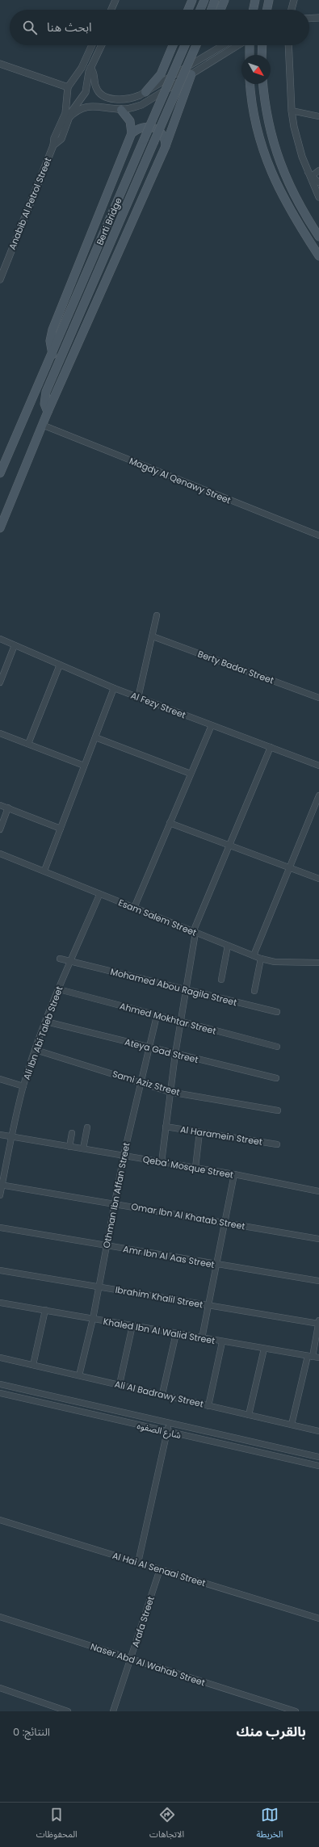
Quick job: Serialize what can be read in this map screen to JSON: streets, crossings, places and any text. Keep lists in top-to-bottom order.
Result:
{
  "streets": {
    "main road": ["Berti Bridge"],
    "street": [
      "Anabib Al Petrol Street",
      "Magdy Al Qenawy Street",
      "Berty Badar Street",
      "Al Fezy Street",
      "Esam Salem Street",
      "Mohamed Abou Ragila Street",
      "Ahmed Mokhtar Street",
      "Ali Ibn Abi Taleb Street",
      "Ateya Gad Street",
      "Sami Aziz Street",
      "Al Haramein Street",
      "Qeba' Mosque Street",
      "Othman Ibn Affan Street",
      "Omar Ibn Al Khatab Street",
      "Amr Ibn Al Aas Street",
      "Ibrahim Khalil Street",
      "Khaled Ibn Al Walid Street",
      "Ali Al Badrawy Street",
      "شارع الصفوه",
      "Al Hai Al Senaai Street",
      "Arafa Street",
      "Naser Abd Al Wahab Street"
    ]
  },
  "crossings": [
    ["Esam Salem Street", "Ali Ibn Abi Taleb Street"],
    ["Mohamed Abou Ragila Street", "Ali Ibn Abi Taleb Street"],
    ["Ahmed Mokhtar Street", "Ali Ibn Abi Taleb Street"],
    ["Ahmed Mokhtar Street", "Othman Ibn Affan Street"],
    ["Ali Ibn Abi Taleb Street", "Ateya Gad Street"],
    ["Ali Ibn Abi Taleb Street", "Sami Aziz Street"],
    ["Ali Ibn Abi Taleb Street", "Qeba' Mosque Street"],
    ["Ali Ibn Abi Taleb Street", "Omar Ibn Al Khatab Street"],
    ["Ateya Gad Street", "Othman Ibn Affan Street"],
    ["Sami Aziz Street", "Othman Ibn Affan Street"],
    ["Qeba' Mosque Street", "Othman Ibn Affan Street"],
    ["Othman Ibn Affan Street", "Omar Ibn Al Khatab Street"],
    ["Othman Ibn Affan Street", "Amr Ibn Al Aas Street"],
    ["Othman Ibn Affan Street", "Ibrahim Khalil Street"],
    ["Othman Ibn Affan Street", "Khaled Ibn Al Walid Street"],
    ["Othman Ibn Affan Street", "Ali Al Badrawy Street"],
    ["Al Hai Al Senaai Street", "Arafa Street"],
    ["Arafa Street", "Naser Abd Al Wahab Street"]
  ],
  "north": "bottom right",
  "page": {
    "search": "ابحث هنا",
    "heading": ["بالقرب منك", "النتائج: 0"],
    "nav": ["الخريطة", "الاتجاهات", "المحفوظات"]
  }
}
